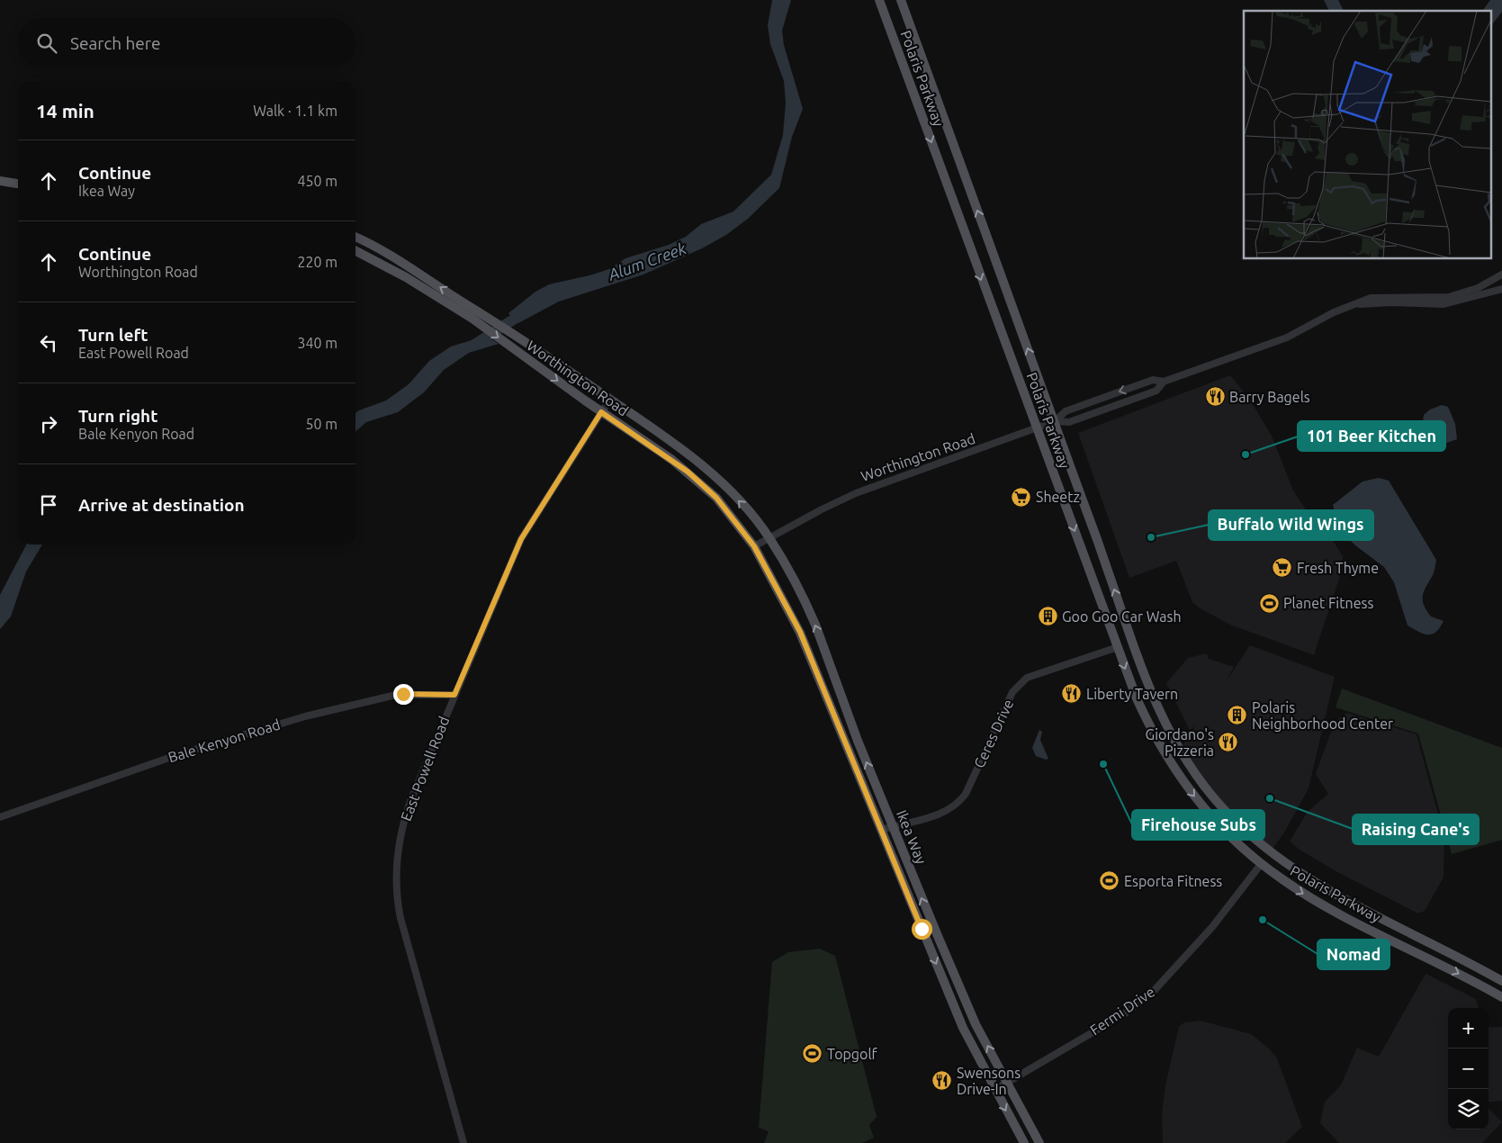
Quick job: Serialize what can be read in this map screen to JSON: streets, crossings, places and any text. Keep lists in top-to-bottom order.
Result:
{
  "streets": {
    "main road": ["Polaris Parkway", "Worthington Road", "Ikea Way"],
    "street": [
      "Ceres Drive",
      "Bale Kenyon Road",
      "East Powell Road",
      "Fermi Drive"
    ]
  },
  "crossings": [
    ["Polaris Parkway", "Worthington Road"],
    ["Polaris Parkway", "Ceres Drive"],
    ["Polaris Parkway", "Fermi Drive"],
    ["Worthington Road", "East Powell Road"],
    ["Worthington Road", "Ikea Way"],
    ["Ceres Drive", "Ikea Way"],
    ["Bale Kenyon Road", "East Powell Road"],
    ["Ikea Way", "Fermi Drive"]
  ],
  "water": ["Alum Creek"],
  "places": {
    "restaurant": [
      "Barry Bagels",
      "Liberty Tavern",
      "Giordano's Pizzeria",
      "Swensons Drive-In"
    ],
    "other": [
      "101 Beer Kitchen",
      "Buffalo Wild Wings",
      "Firehouse Subs",
      "Raising Cane's",
      "Nomad"
    ],
    "supermarket": ["Sheetz", "Fresh Thyme"],
    "sports": ["Planet Fitness", "Esporta Fitness", "Topgolf"],
    "building": ["Goo Goo Car Wash", "Polaris Neighborhood Center"]
  },
  "page": {
    "search": "Search here",
    "heading": ["14 min", "Walk · 1.1 km"],
    "list": [
      ["Continue", "Ikea Way", "450 m"],
      ["Continue", "Worthington Road", "220 m"],
      ["Turn left", "East Powell Road", "340 m"],
      ["Turn right", "Bale Kenyon Road", "50 m"],
      "Arrive at destination"
    ],
    "map_buttons": ["+", "−"]
  }
}
